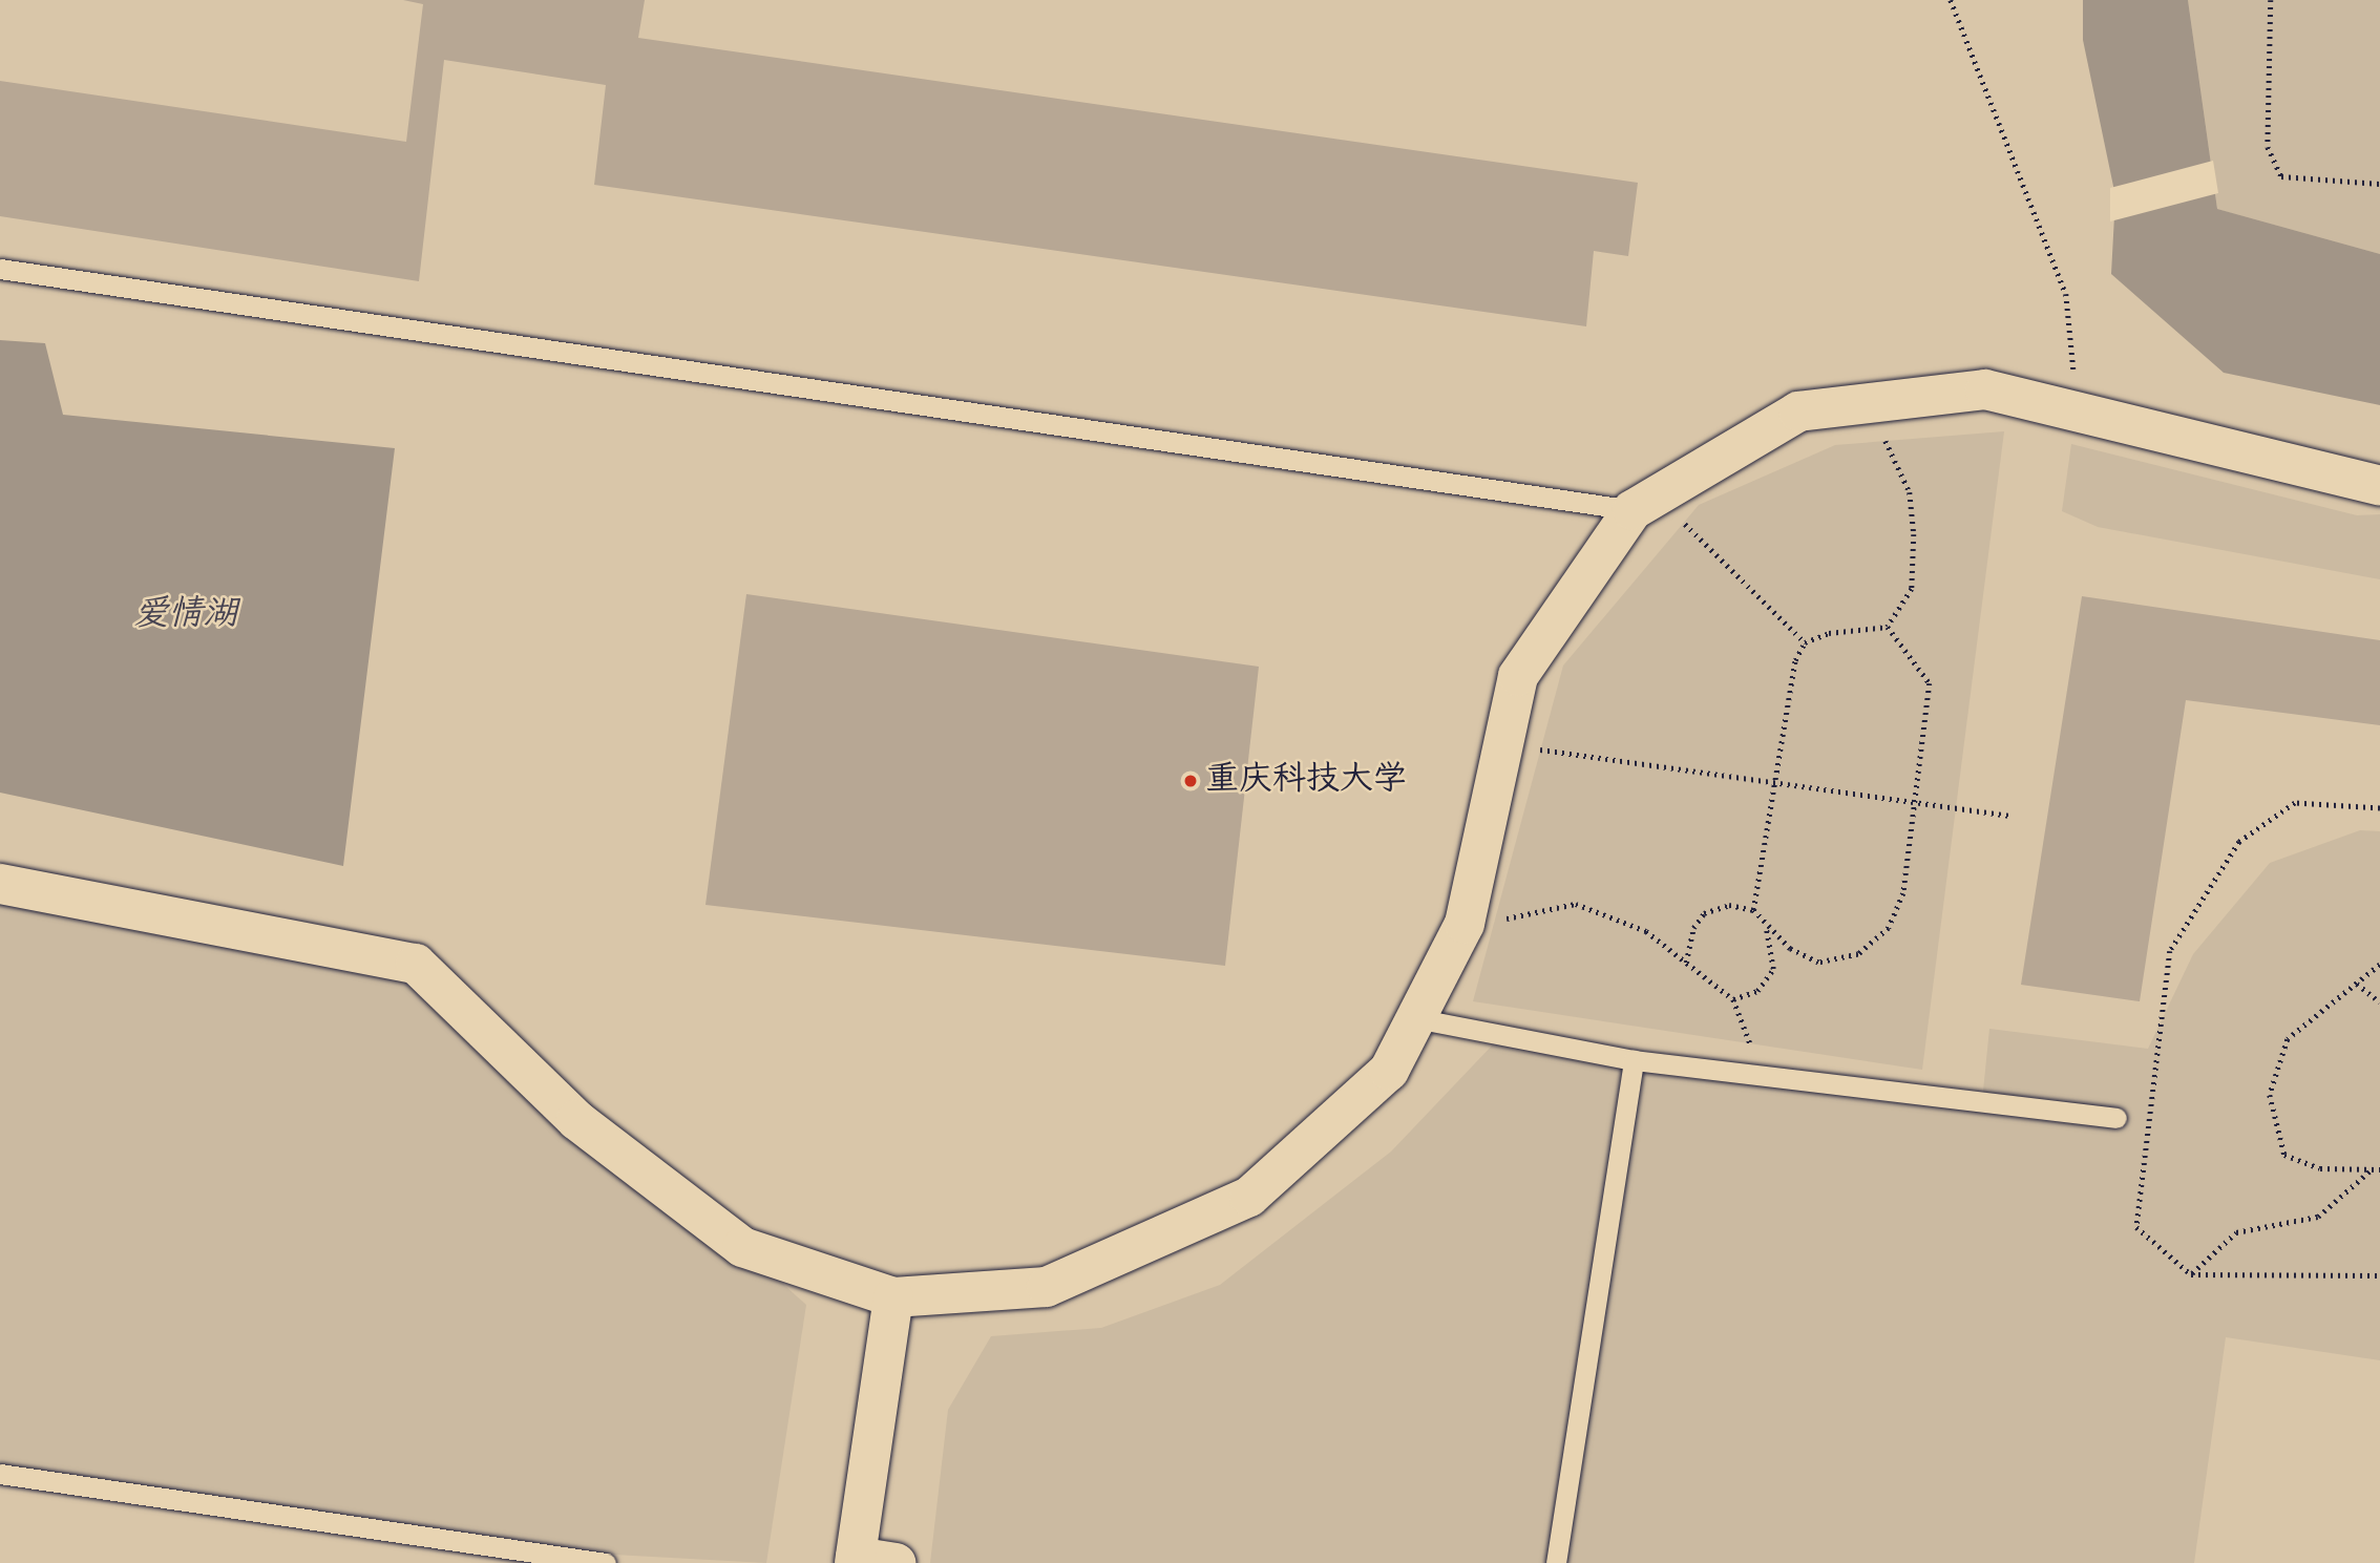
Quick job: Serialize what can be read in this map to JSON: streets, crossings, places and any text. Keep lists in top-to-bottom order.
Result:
{
  "water": ["爱情湖"],
  "places": ["重庆科技大学"]
}
